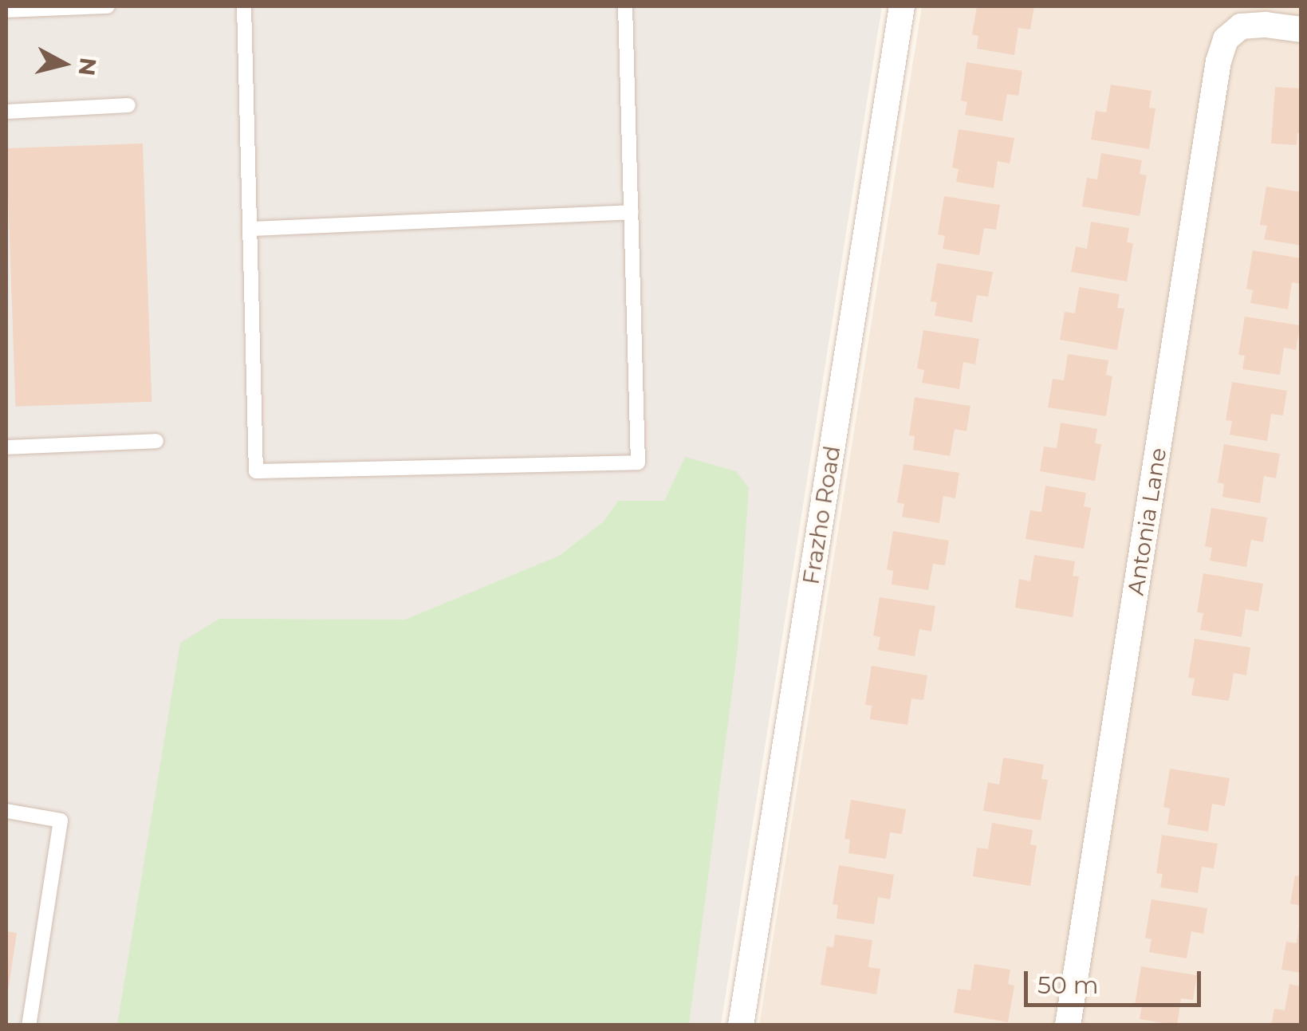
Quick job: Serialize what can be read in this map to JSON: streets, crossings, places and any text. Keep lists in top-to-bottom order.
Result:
{
  "streets": {
    "street": ["Frazho Road", "Antonia Lane"]
  },
  "scale_bar": "50 m",
  "north": "right"
}
